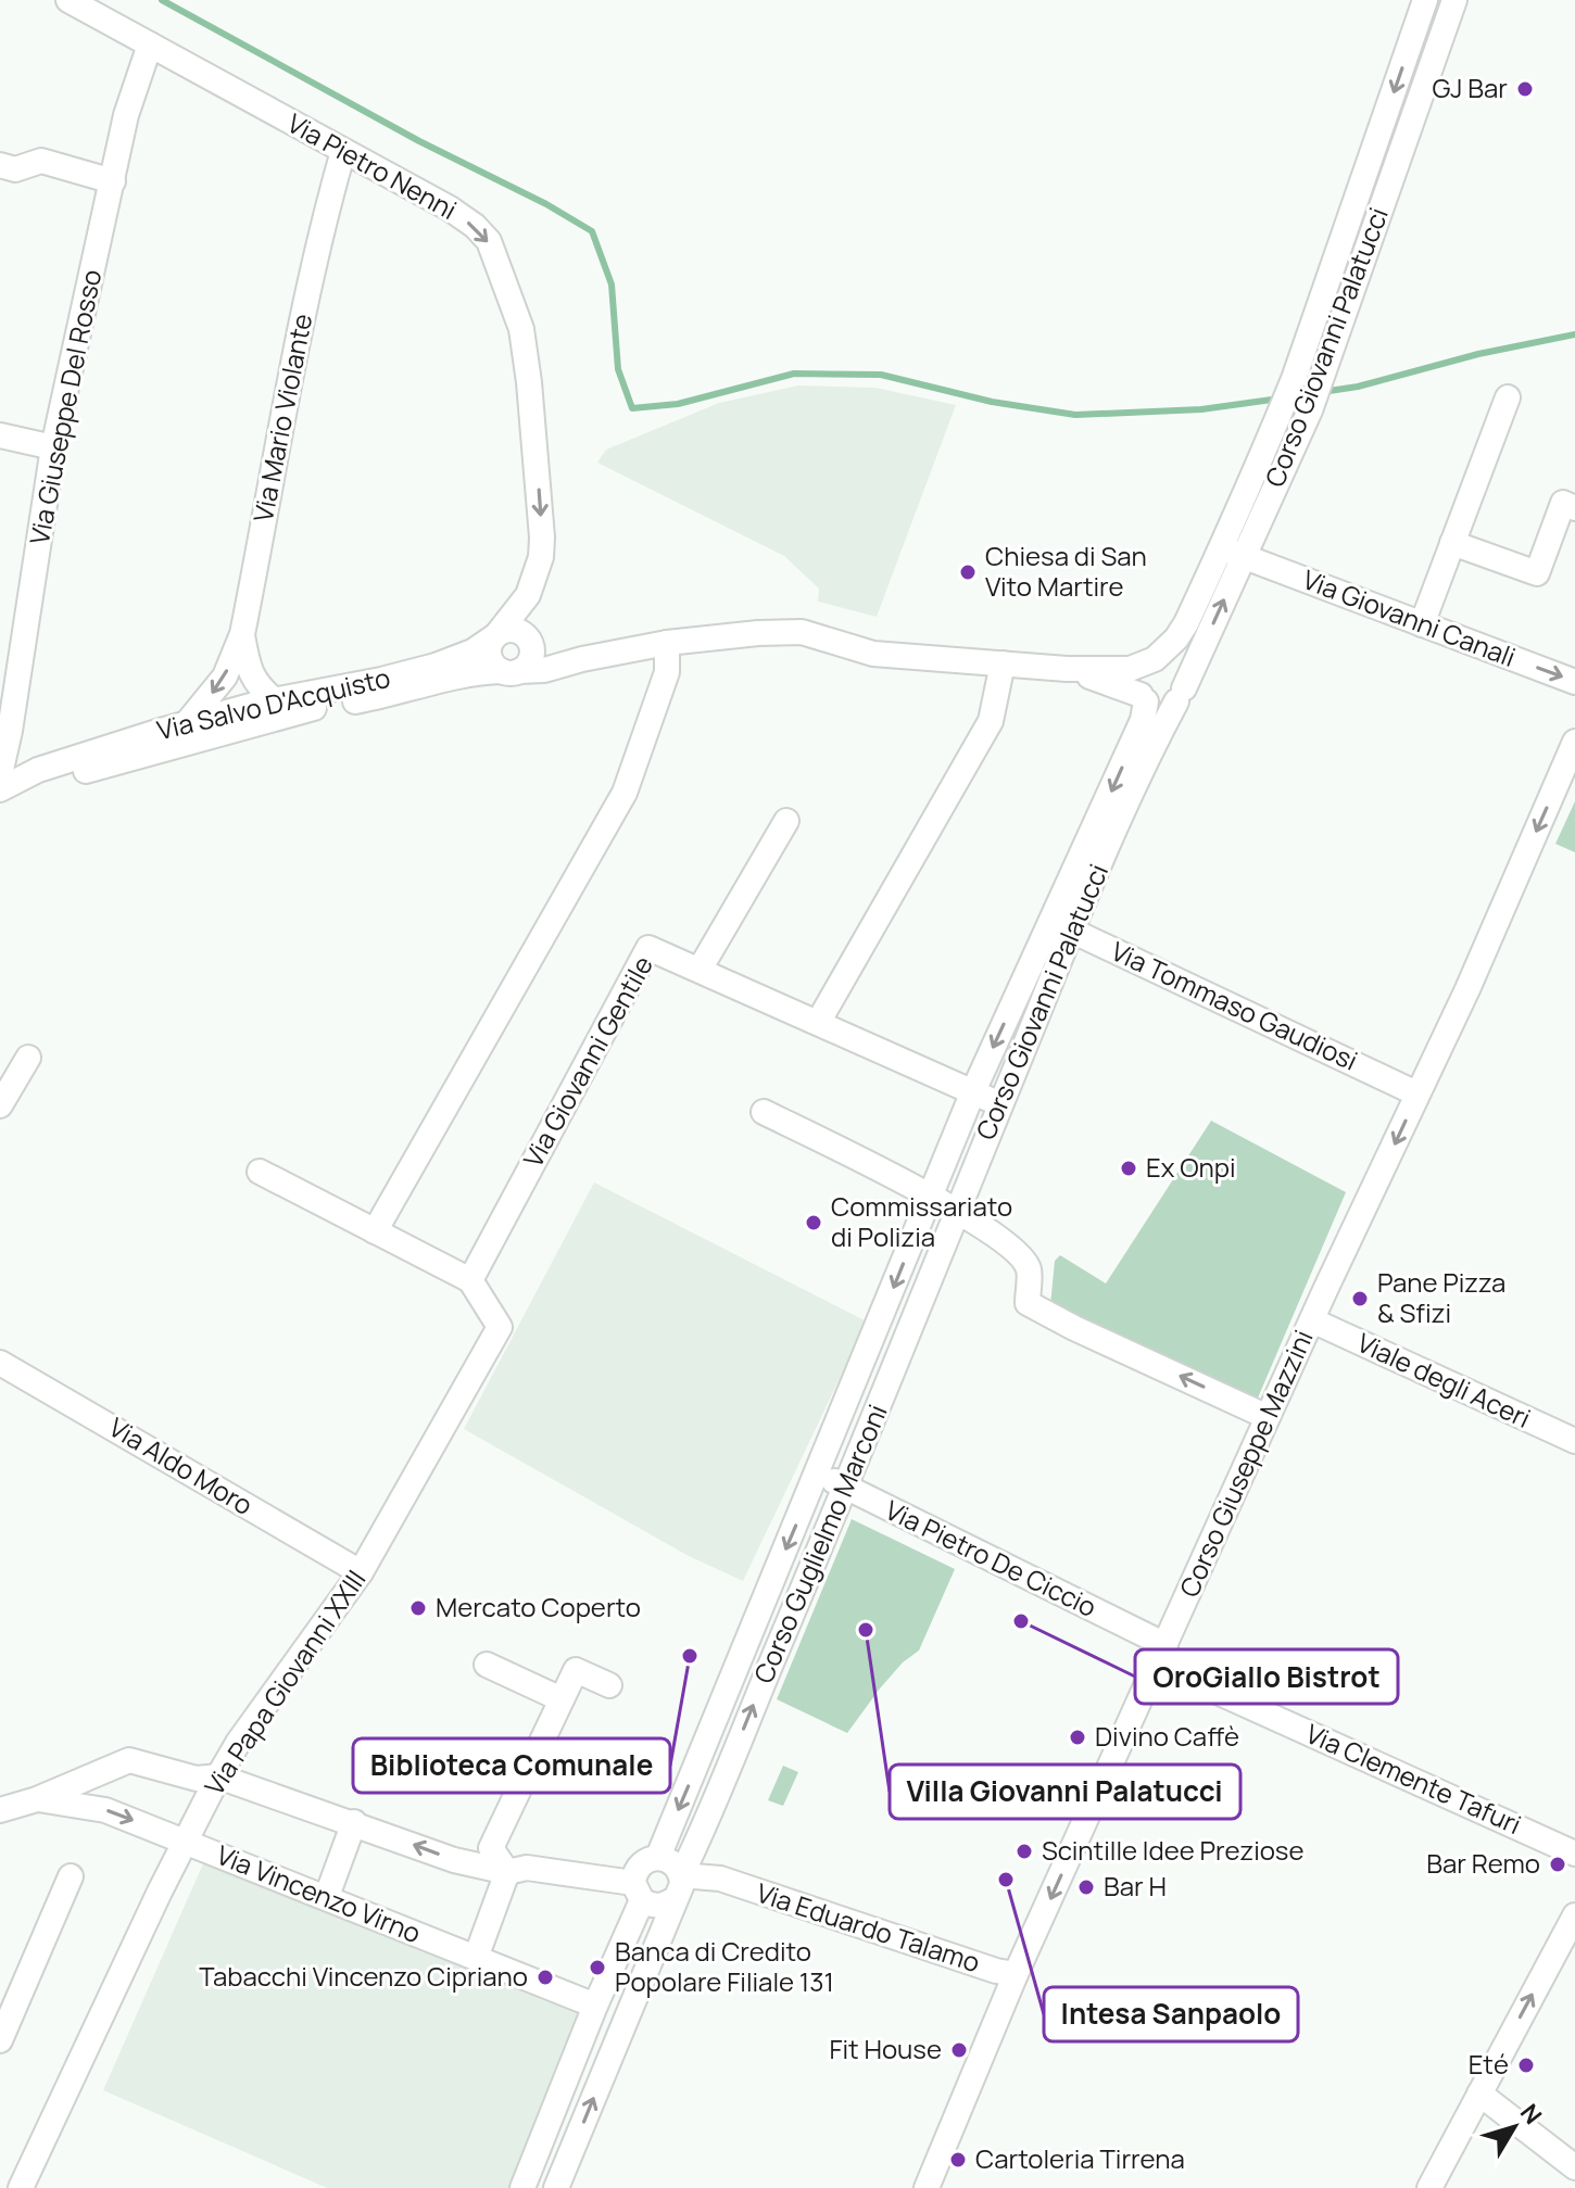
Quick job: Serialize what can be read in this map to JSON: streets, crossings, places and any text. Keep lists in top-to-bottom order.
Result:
{
  "streets": {
    "street": [
      "Via Pietro Nenni",
      "Corso Giovanni Palatucci",
      "Via Giuseppe Del Rosso",
      "Via Mario Violante",
      "Via Giovanni Canali",
      "Via Salvo D'Acquisto",
      "Via Tommaso Gaudiosi",
      "Via Giovanni Gentile",
      "Viale degli Aceri",
      "Corso Giuseppe Mazzini",
      "Via Aldo Moro",
      "Corso Guglielmo Marconi",
      "Via Pietro De Ciccio",
      "Via Papa Giovanni XXIII",
      "Via Clemente Tafuri",
      "Via Vincenzo Virno",
      "Via Eduardo Talamo"
    ]
  },
  "crossings": [
    ["Via Pietro Nenni", "Via Giuseppe Del Rosso"],
    ["Via Pietro Nenni", "Via Mario Violante"],
    ["Via Pietro Nenni", "Via Salvo D'Acquisto"],
    ["Corso Giovanni Palatucci", "Via Giovanni Canali"],
    ["Corso Giovanni Palatucci", "Via Tommaso Gaudiosi"],
    ["Corso Giovanni Palatucci", "Via Giovanni Gentile"],
    ["Corso Giovanni Palatucci", "Corso Guglielmo Marconi"],
    ["Via Mario Violante", "Via Salvo D'Acquisto"],
    ["Via Tommaso Gaudiosi", "Corso Giuseppe Mazzini"],
    ["Via Giovanni Gentile", "Via Papa Giovanni XXIII"],
    ["Viale degli Aceri", "Corso Giuseppe Mazzini"],
    ["Corso Giuseppe Mazzini", "Via Pietro De Ciccio"],
    ["Corso Giuseppe Mazzini", "Via Clemente Tafuri"],
    ["Corso Giuseppe Mazzini", "Via Eduardo Talamo"],
    ["Via Aldo Moro", "Via Papa Giovanni XXIII"],
    ["Corso Guglielmo Marconi", "Via Pietro De Ciccio"],
    ["Corso Guglielmo Marconi", "Via Eduardo Talamo"],
    ["Via Pietro De Ciccio", "Via Clemente Tafuri"],
    ["Via Papa Giovanni XXIII", "Via Vincenzo Virno"]
  ],
  "one_way": ["Via Pietro Nenni", "Via Giovanni Canali", "Corso Giuseppe Mazzini"],
  "places": [
    "GJ Bar",
    "Chiesa di San Vito Martire",
    "Ex Onpi",
    "Commissariato di Polizia",
    "Pane Pizza & Sfizi",
    "Mercato Coperto",
    "OroGiallo Bistrot",
    "Villa Giovanni Palatucci",
    "Biblioteca Comunale",
    "Divino Caffè",
    "Scintille Idee Preziose",
    "Bar Remo",
    "Intesa Sanpaolo",
    "Bar H",
    "Banca di Credito Popolare Filiale 131",
    "Tabacchi Vincenzo Cipriano",
    "Fit House",
    "Eté",
    "Cartoleria Tirrena"
  ],
  "north": "top right"
}
